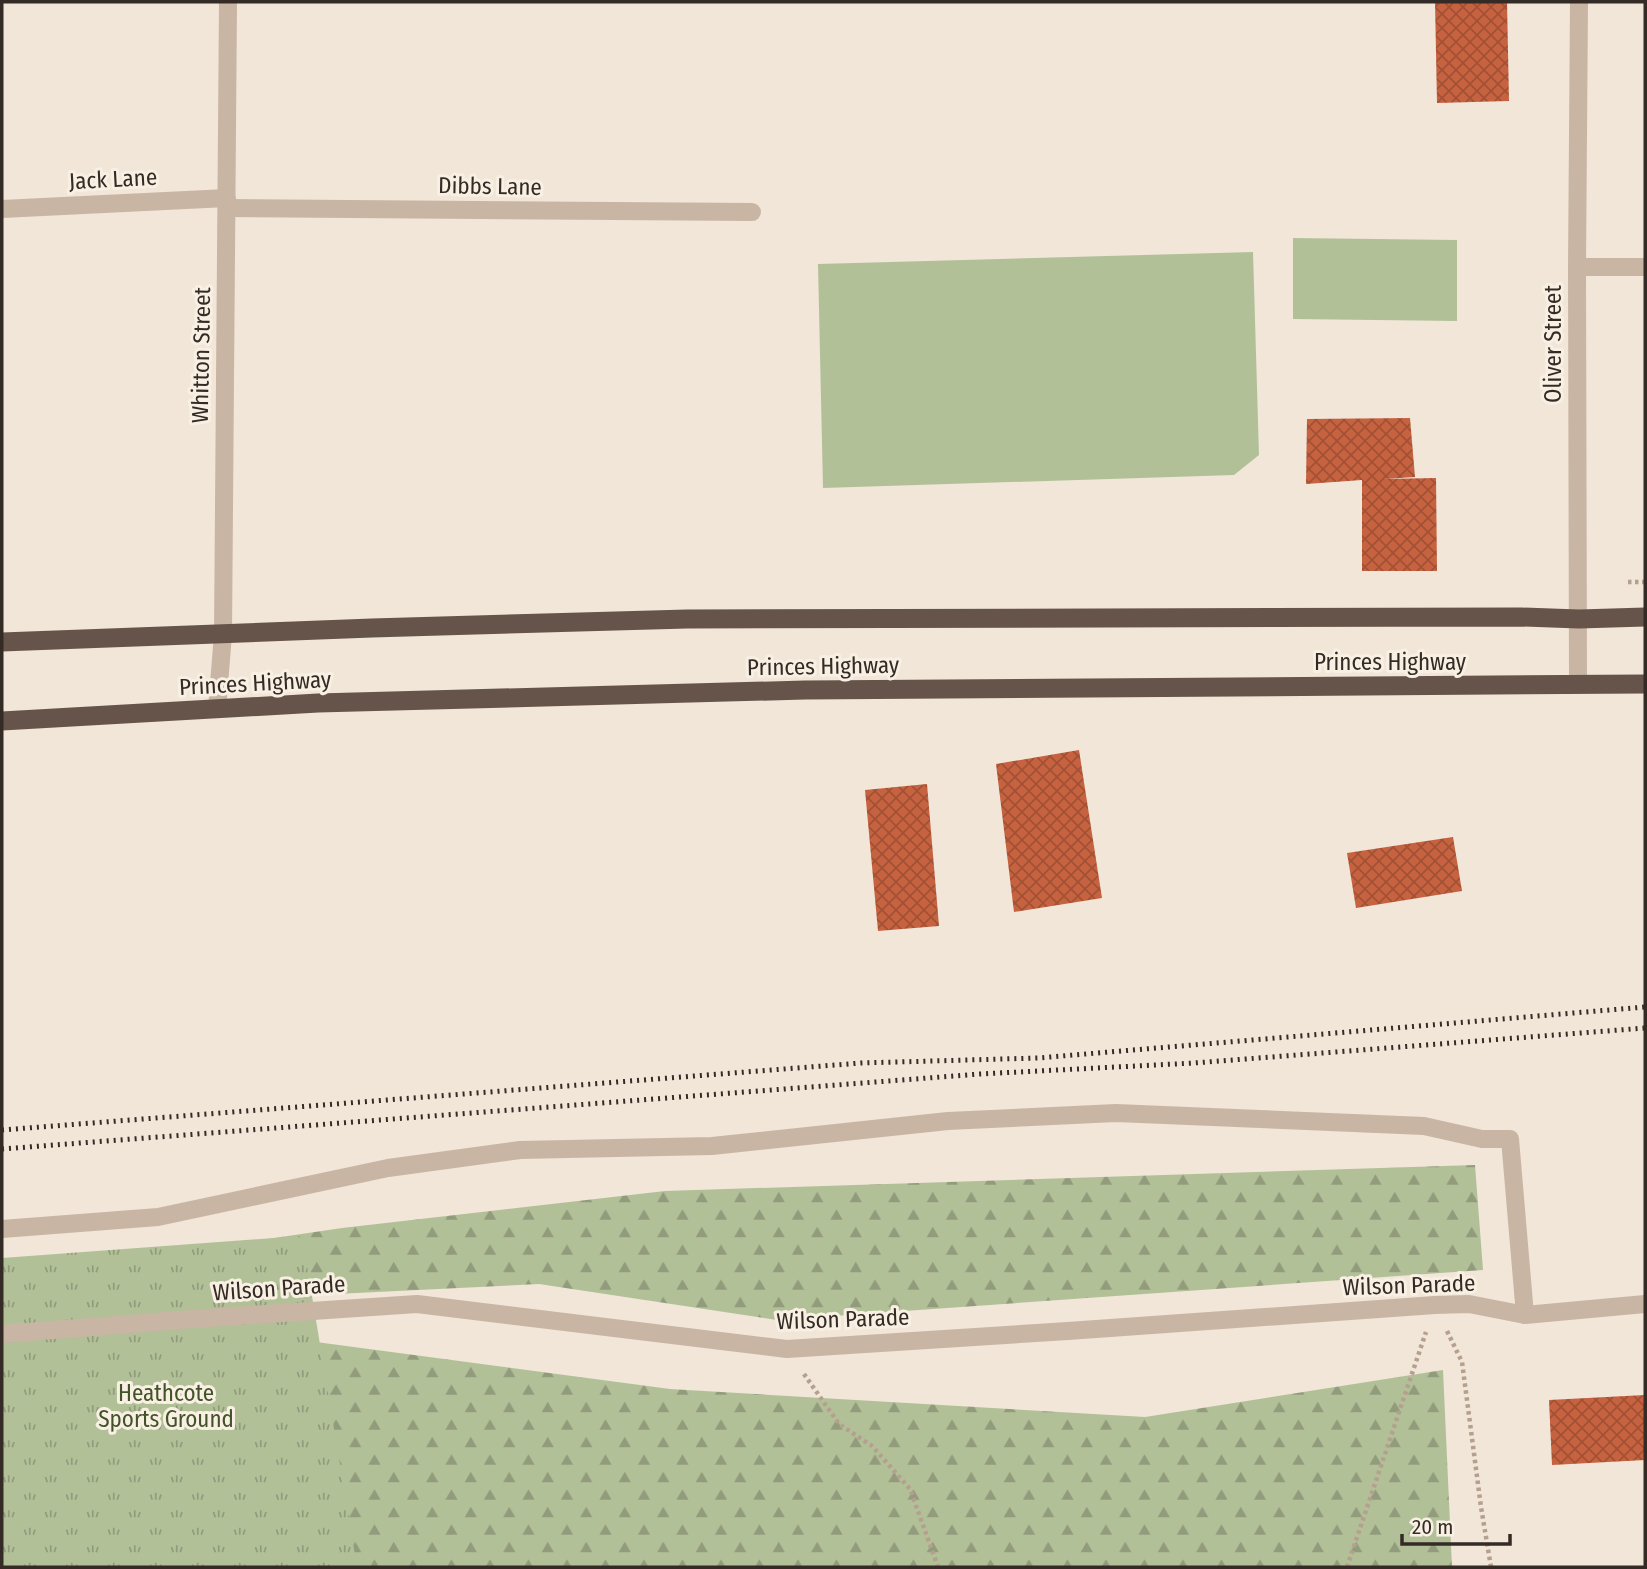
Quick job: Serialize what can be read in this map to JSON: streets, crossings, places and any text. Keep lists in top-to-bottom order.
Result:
{
  "streets": {
    "highway": ["Princes Highway"],
    "street": [
      "Jack Lane",
      "Dibbs Lane",
      "Oliver Street",
      "Whitton Street",
      "Wilson Parade"
    ]
  },
  "crossings": [
    ["Jack Lane", "Dibbs Lane"],
    ["Jack Lane", "Whitton Street"],
    ["Dibbs Lane", "Whitton Street"],
    ["Oliver Street", "Princes Highway"],
    ["Whitton Street", "Princes Highway"]
  ],
  "parks": ["Heathcote Sports Ground"],
  "scale_bar": "20 m"
}
